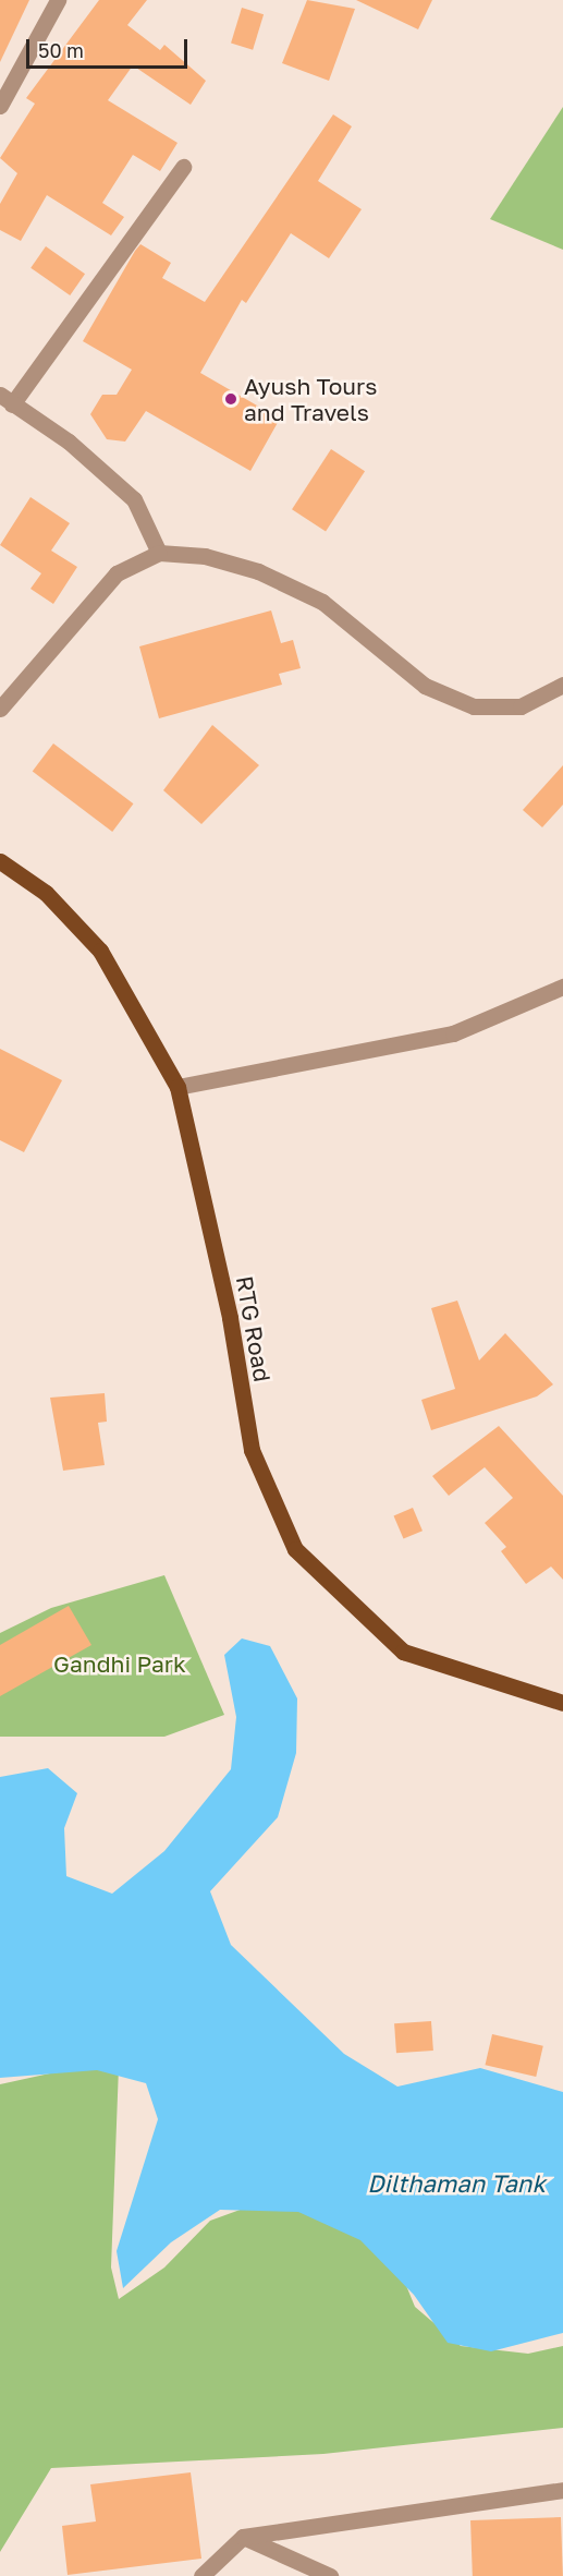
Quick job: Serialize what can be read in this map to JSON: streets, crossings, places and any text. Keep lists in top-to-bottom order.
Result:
{
  "streets": {
    "main road": ["RTG Road"]
  },
  "water": ["Dilthaman Tank"],
  "parks": ["Gandhi Park"],
  "places": ["Ayush Tours and Travels"],
  "scale_bar": "50 m"
}
